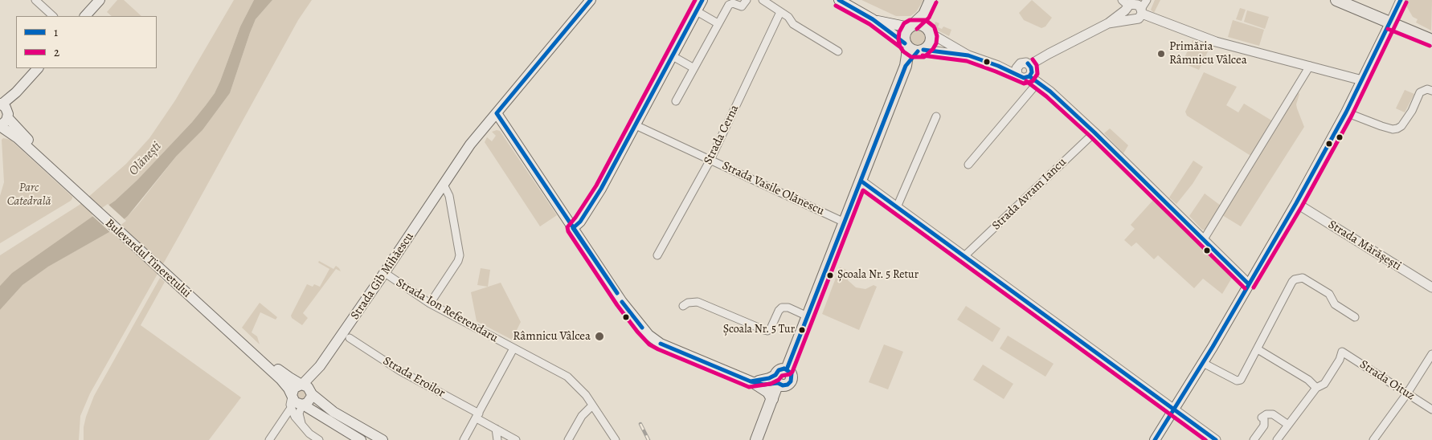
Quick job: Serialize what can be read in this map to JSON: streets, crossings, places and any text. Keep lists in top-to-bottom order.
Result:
{
  "streets": {
    "main road": ["Bulevardul Tineretului", "Strada Gib Mihăescu"],
    "street": [
      "Strada Cerna",
      "Strada Vasile Olănescu",
      "Strada Avram Iancu",
      "Strada Mărășești",
      "Strada Ion Referendaru",
      "Strada Eroilor",
      "Strada Oituz"
    ]
  },
  "crossings": [
    ["Strada Cerna", "Strada Vasile Olănescu"],
    ["Bulevardul Tineretului", "Strada Gib Mihăescu"],
    ["Strada Gib Mihăescu", "Strada Ion Referendaru"]
  ],
  "water": ["Olănești"],
  "parks": ["Parc Catedrală"],
  "places": [
    "Primăria Râmnicu Vâlcea",
    "Școala Nr. 5 Retur",
    "Școala Nr. 5 Tur",
    "Râmnicu Vâlcea"
  ],
  "lines": ["transit line 1", "transit line 2"],
  "legend": ["1", "2"]
}
